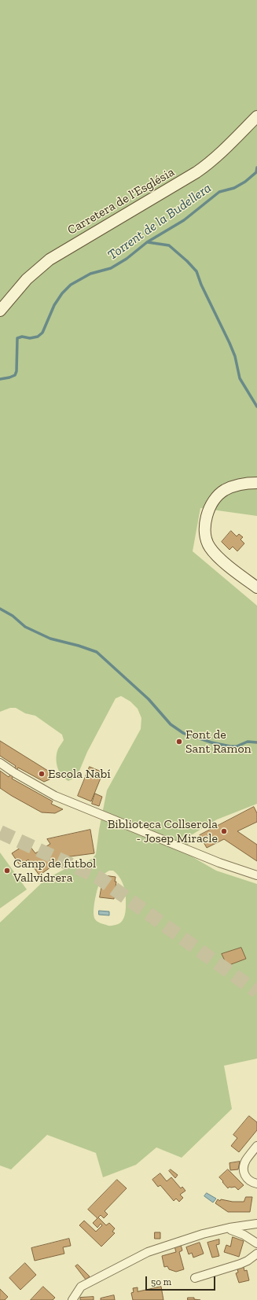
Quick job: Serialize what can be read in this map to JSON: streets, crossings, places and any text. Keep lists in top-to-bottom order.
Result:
{
  "streets": {
    "main road": ["Carretera de l'Església"]
  },
  "water": ["Torrent de la Budellera"],
  "places": [
    "Font de Sant Ramon",
    "Escola Nabí",
    "Biblioteca Collserola - Josep Miracle",
    "Camp de futbol Vallvidrera"
  ],
  "scale_bar": "50 m"
}
